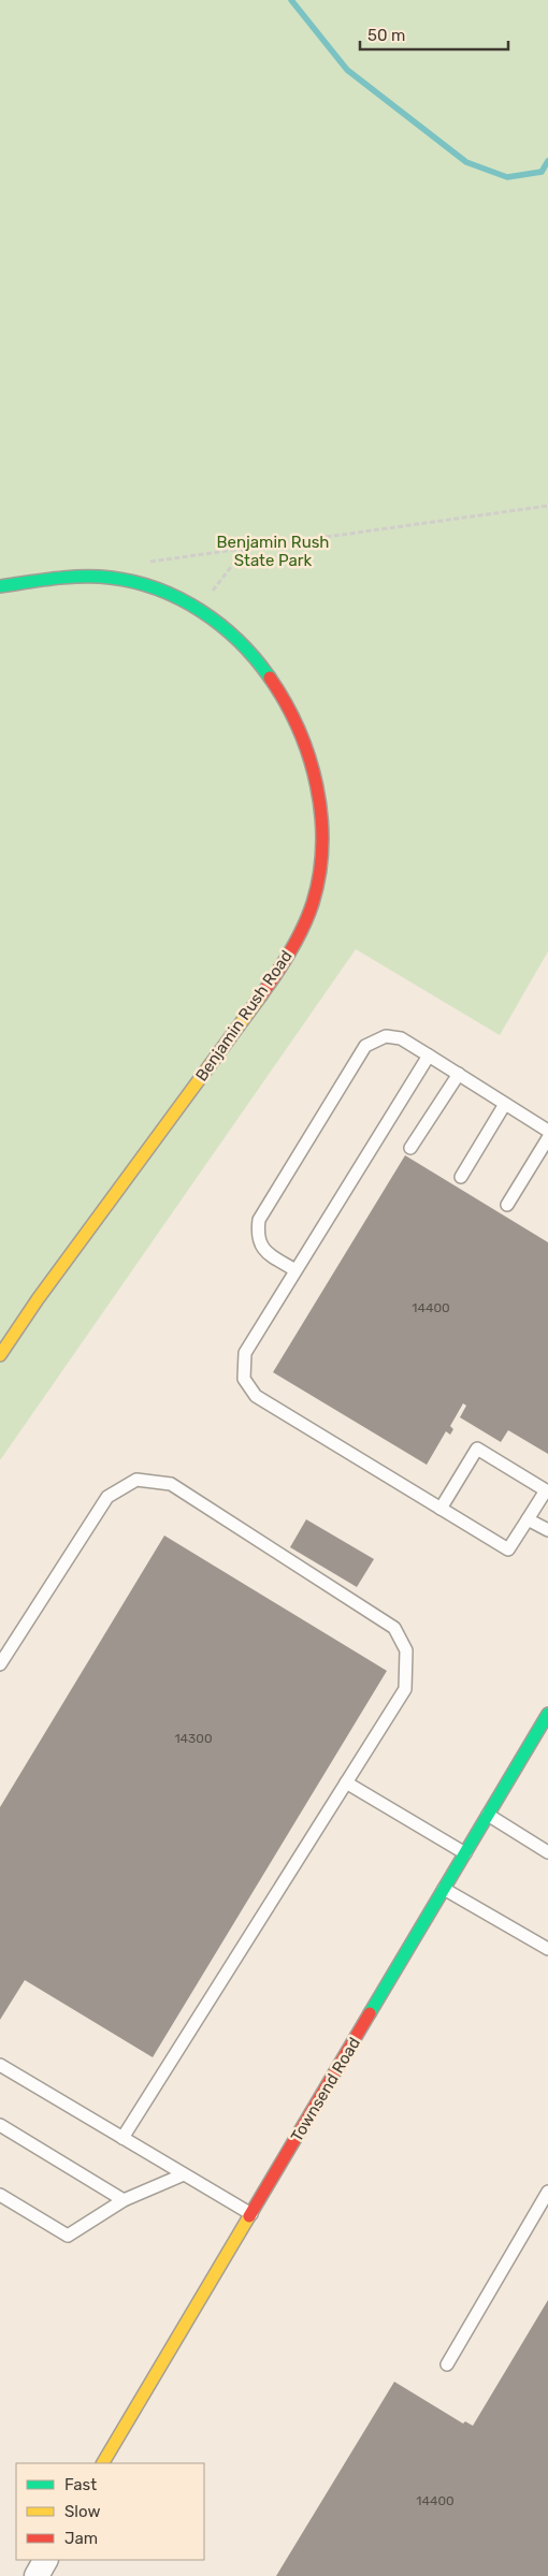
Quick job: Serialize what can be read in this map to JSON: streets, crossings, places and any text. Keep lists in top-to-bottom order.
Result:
{
  "streets": {
    "street": ["Benjamin Rush Road", "Townsend Road"]
  },
  "parks": ["Benjamin Rush State Park"],
  "house_numbers": ["14400", "14300", "14400"],
  "legend": ["Fast", "Slow", "Jam"],
  "scale_bar": "50 m"
}
